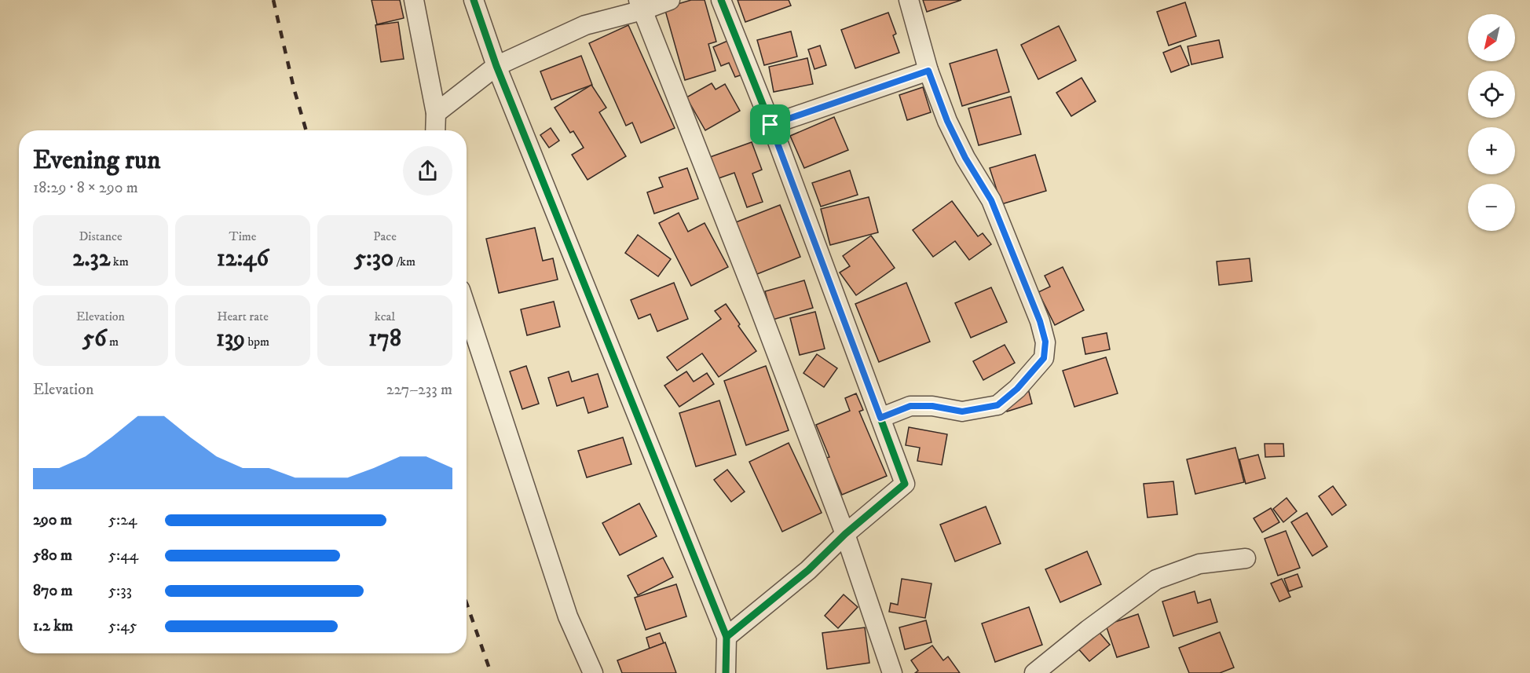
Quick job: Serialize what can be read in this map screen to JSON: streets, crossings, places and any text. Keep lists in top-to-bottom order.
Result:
{
  "north": "bottom left",
  "page": {
    "map_buttons": ["+", "−"],
    "heading": ["Evening run", "18:29 · 8 × 290 m"],
    "stats": [
      ["Distance", "2.32 km"],
      ["Time", "12:46"],
      ["Pace", "5:30 /km"],
      ["Elevation", "56 m"],
      ["Heart rate", "139 bpm"],
      ["kcal", "178"]
    ],
    "chart": ["Elevation", "227–233 m"],
    "list": [
      {
        "name": "290 m",
        "note": "5:24"
      },
      {
        "name": "580 m",
        "note": "5:44"
      },
      {
        "name": "870 m",
        "note": "5:33"
      },
      {
        "name": "1.2 km",
        "note": "5:45"
      }
    ]
  }
}
